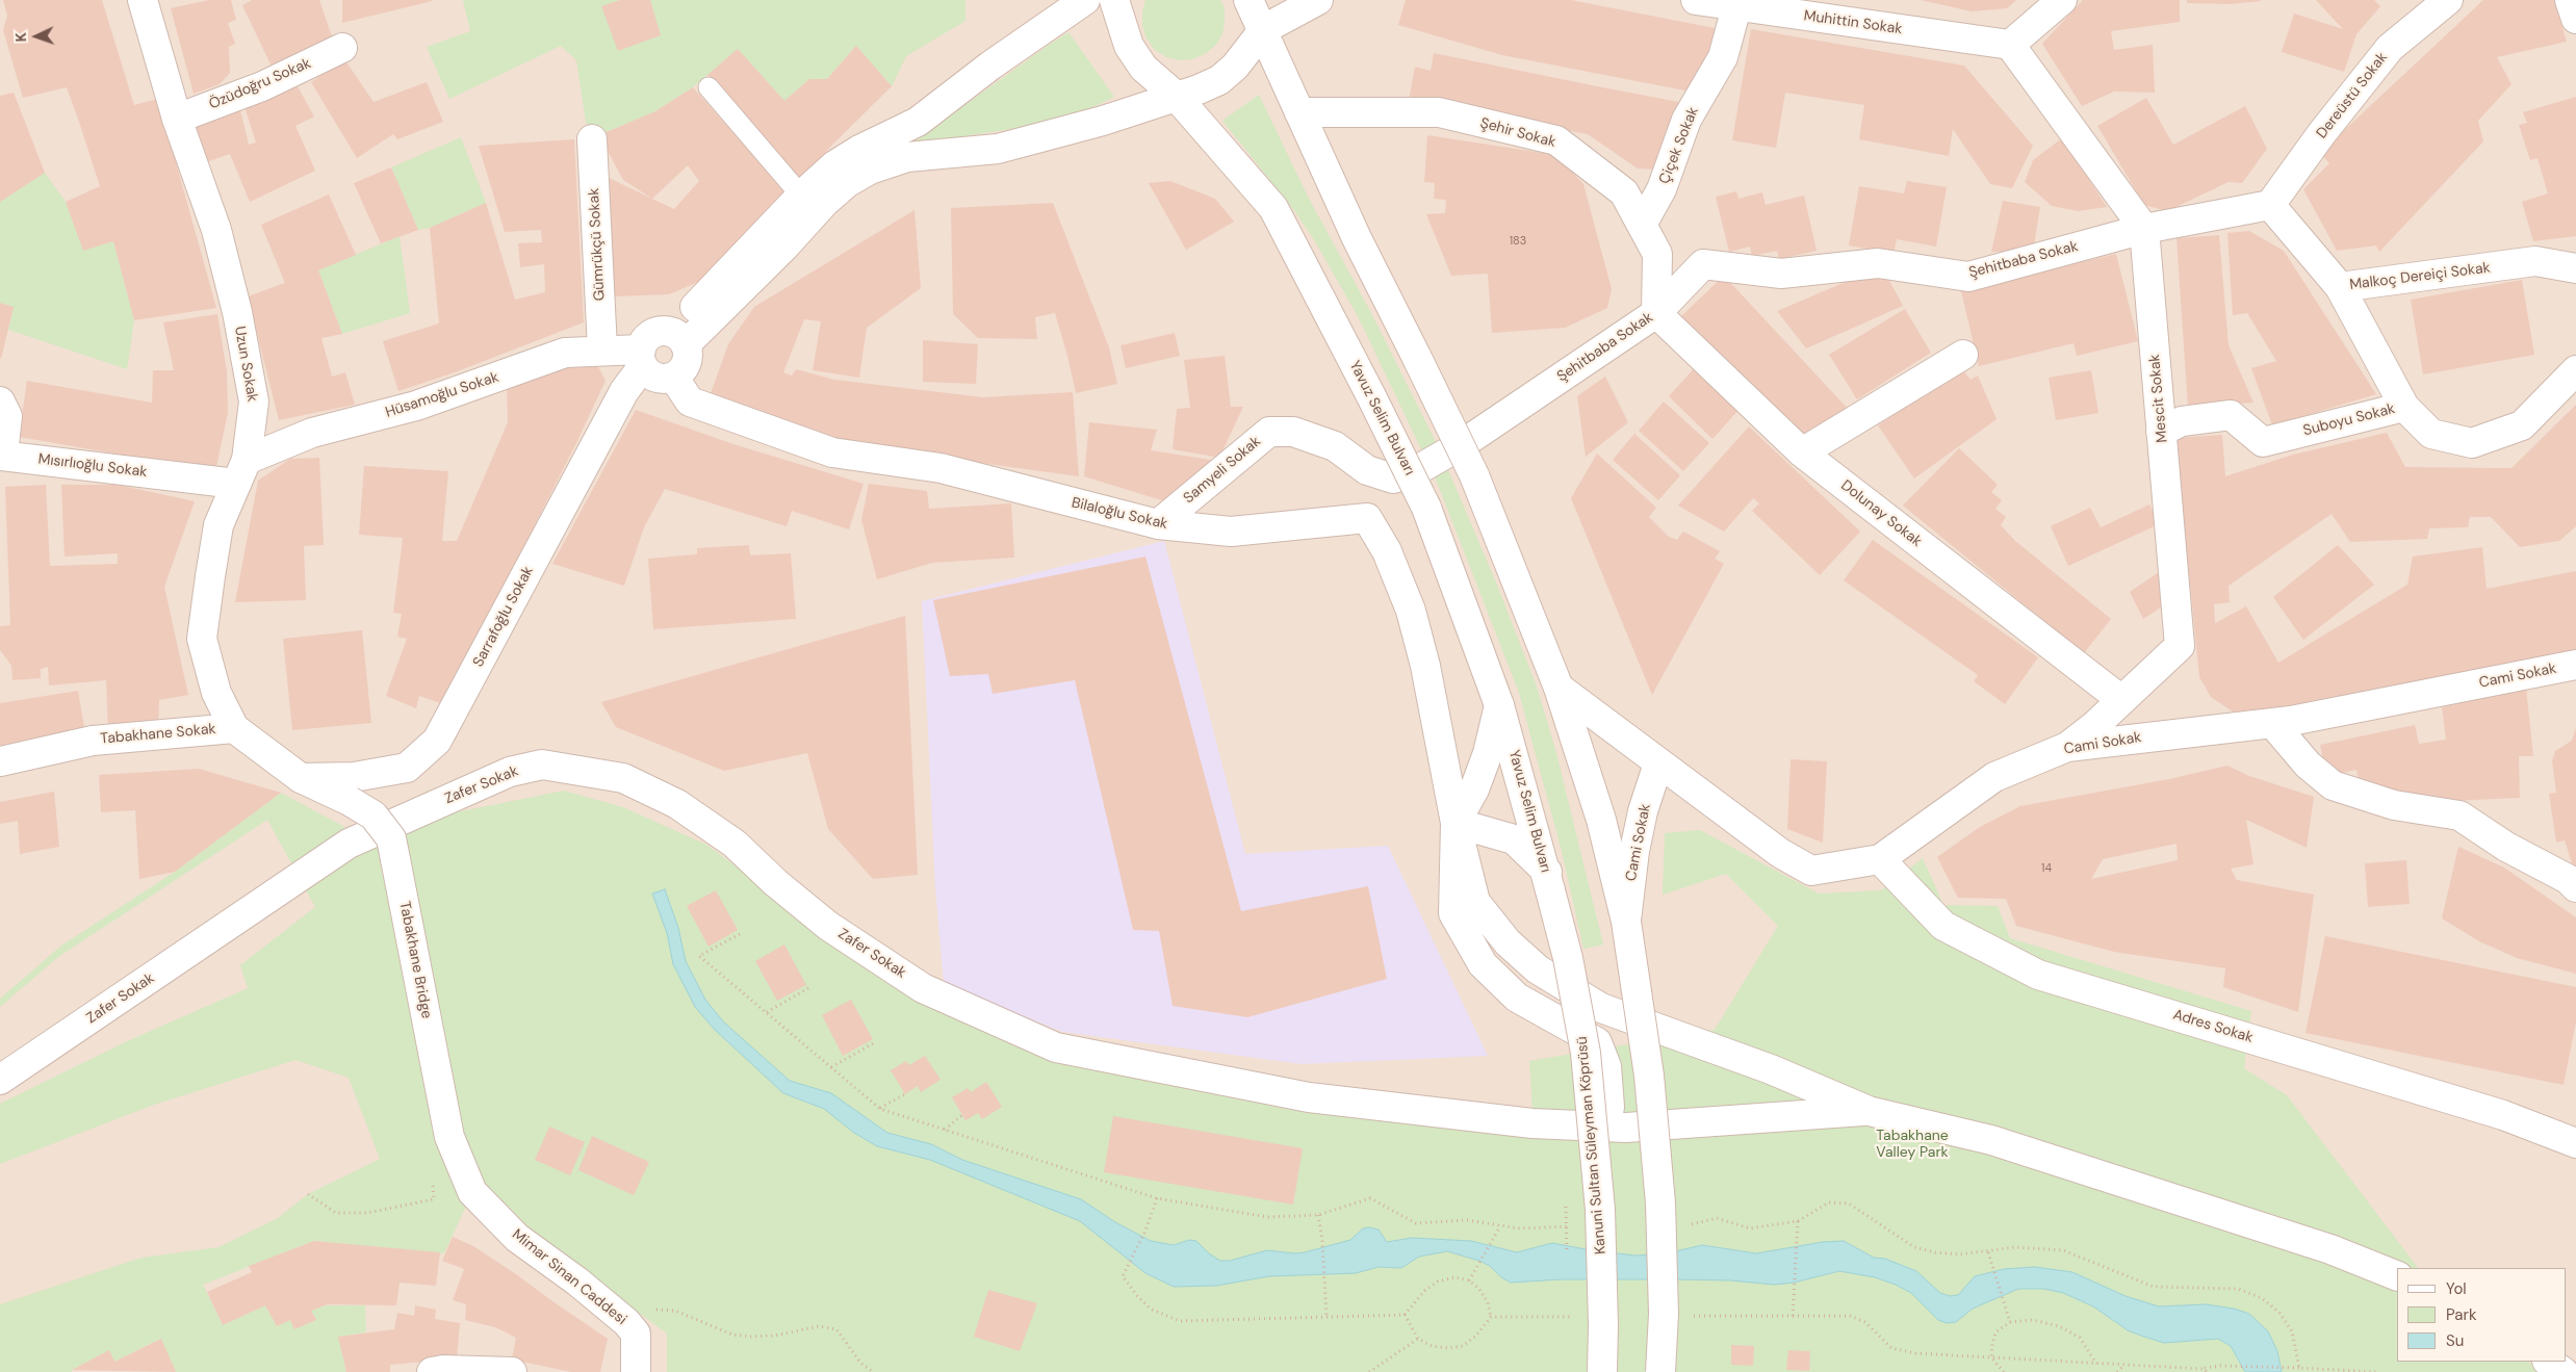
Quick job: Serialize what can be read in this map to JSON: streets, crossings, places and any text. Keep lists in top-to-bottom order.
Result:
{
  "streets": {
    "street": [
      "Muhittin Sokak",
      "Özüdoğru Sokak",
      "Dereüstü Sokak",
      "Şehir Sokak",
      "Çiçek Sokak",
      "Gümrükçü Sokak",
      "Şehitbaba Sokak",
      "Malkoç Dereiçi Sokak",
      "Uzun Sokak",
      "Hüsamoğlu Sokak",
      "Mescit Sokak",
      "Yavuz Selim Bulvarı",
      "Suboyu Sokak",
      "Mısırlıoğlu Sokak",
      "Samyeli Sokak",
      "Bilaloğlu Sokak",
      "Dolunay Sokak",
      "Sarrafoğlu Sokak",
      "Cami Sokak",
      "Tabakhane Sokak",
      "Zafer Sokak",
      "Tabakhane Bridge",
      "Adres Sokak",
      "Kanuni Sultan Süleyman Köprüsü",
      "Mimar Sinan Caddesi"
    ]
  },
  "crossings": [
    ["Muhittin Sokak", "Çiçek Sokak"],
    ["Özüdoğru Sokak", "Uzun Sokak"],
    ["Dereüstü Sokak", "Şehitbaba Sokak"],
    ["Dereüstü Sokak", "Malkoç Dereiçi Sokak"],
    ["Şehir Sokak", "Çiçek Sokak"],
    ["Şehir Sokak", "Şehitbaba Sokak"],
    ["Şehir Sokak", "Dolunay Sokak"],
    ["Gümrükçü Sokak", "Hüsamoğlu Sokak"],
    ["Şehitbaba Sokak", "Malkoç Dereiçi Sokak"],
    ["Şehitbaba Sokak", "Mescit Sokak"],
    ["Şehitbaba Sokak", "Samyeli Sokak"],
    ["Şehitbaba Sokak", "Dolunay Sokak"],
    ["Uzun Sokak", "Hüsamoğlu Sokak"],
    ["Uzun Sokak", "Mısırlıoğlu Sokak"],
    ["Uzun Sokak", "Tabakhane Sokak"],
    ["Hüsamoğlu Sokak", "Mısırlıoğlu Sokak"],
    ["Hüsamoğlu Sokak", "Bilaloğlu Sokak"],
    ["Hüsamoğlu Sokak", "Sarrafoğlu Sokak"],
    ["Mescit Sokak", "Suboyu Sokak"],
    ["Mescit Sokak", "Dolunay Sokak"],
    ["Mescit Sokak", "Cami Sokak"],
    ["Yavuz Selim Bulvarı", "Kanuni Sultan Süleyman Köprüsü"],
    ["Samyeli Sokak", "Bilaloğlu Sokak"],
    ["Bilaloğlu Sokak", "Sarrafoğlu Sokak"],
    ["Sarrafoğlu Sokak", "Tabakhane Sokak"],
    ["Sarrafoğlu Sokak", "Tabakhane Bridge"],
    ["Cami Sokak", "Adres Sokak"],
    ["Tabakhane Sokak", "Tabakhane Bridge"],
    ["Tabakhane Bridge", "Mimar Sinan Caddesi"]
  ],
  "parks": ["Tabakhane Valley Park"],
  "house_numbers": ["183", "14"],
  "legend": ["Yol", "Park", "Su"],
  "north": "left"
}
